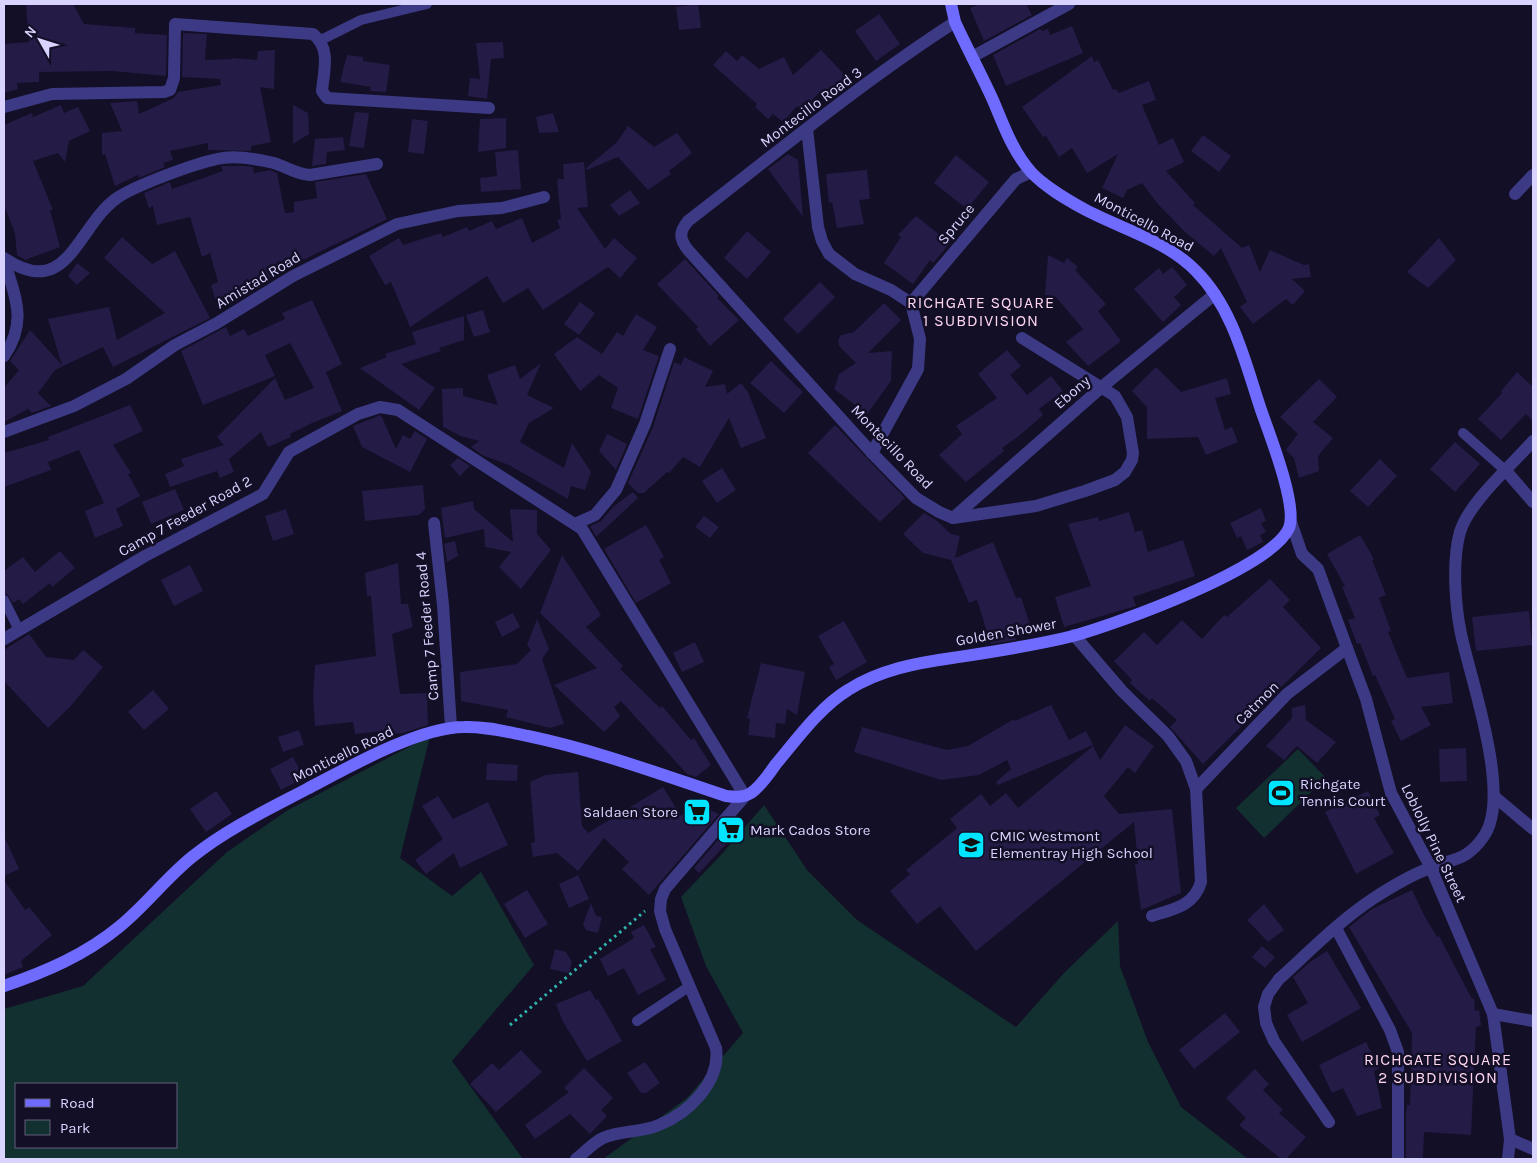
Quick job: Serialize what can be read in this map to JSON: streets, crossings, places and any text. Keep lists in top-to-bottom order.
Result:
{
  "streets": {
    "main road": ["Monticello Road", "Golden Shower"],
    "street": [
      "Montecillo Road 3",
      "Spruce",
      "Amistad Road",
      "Ebony",
      "Montecillo Road",
      "Camp 7 Feeder Road 2",
      "Camp 7 Feeder Road 4",
      "Catmon",
      "Loblolly Pine Street"
    ]
  },
  "crossings": [
    ["Montecillo Road 3", "Monticello Road"],
    ["Montecillo Road 3", "Montecillo Road"],
    ["Monticello Road", "Spruce"],
    ["Monticello Road", "Ebony"],
    ["Monticello Road", "Camp 7 Feeder Road 2"],
    ["Monticello Road", "Camp 7 Feeder Road 4"],
    ["Monticello Road", "Golden Shower"],
    ["Monticello Road", "Loblolly Pine Street"],
    ["Ebony", "Montecillo Road"],
    ["Camp 7 Feeder Road 2", "Golden Shower"],
    ["Golden Shower", "Loblolly Pine Street"],
    ["Catmon", "Loblolly Pine Street"]
  ],
  "districts": ["RICHGATE SQUARE 1 SUBDIVISION", "RICHGATE SQUARE 2 SUBDIVISION"],
  "places": {
    "sports": ["Richgate Tennis Court"],
    "supermarket": ["Saldaen Store", "Mark Cados Store"],
    "school or university": ["CMIC Westmont Elementray High School"]
  },
  "legend": ["Road", "Park"],
  "north": "top left"
}
